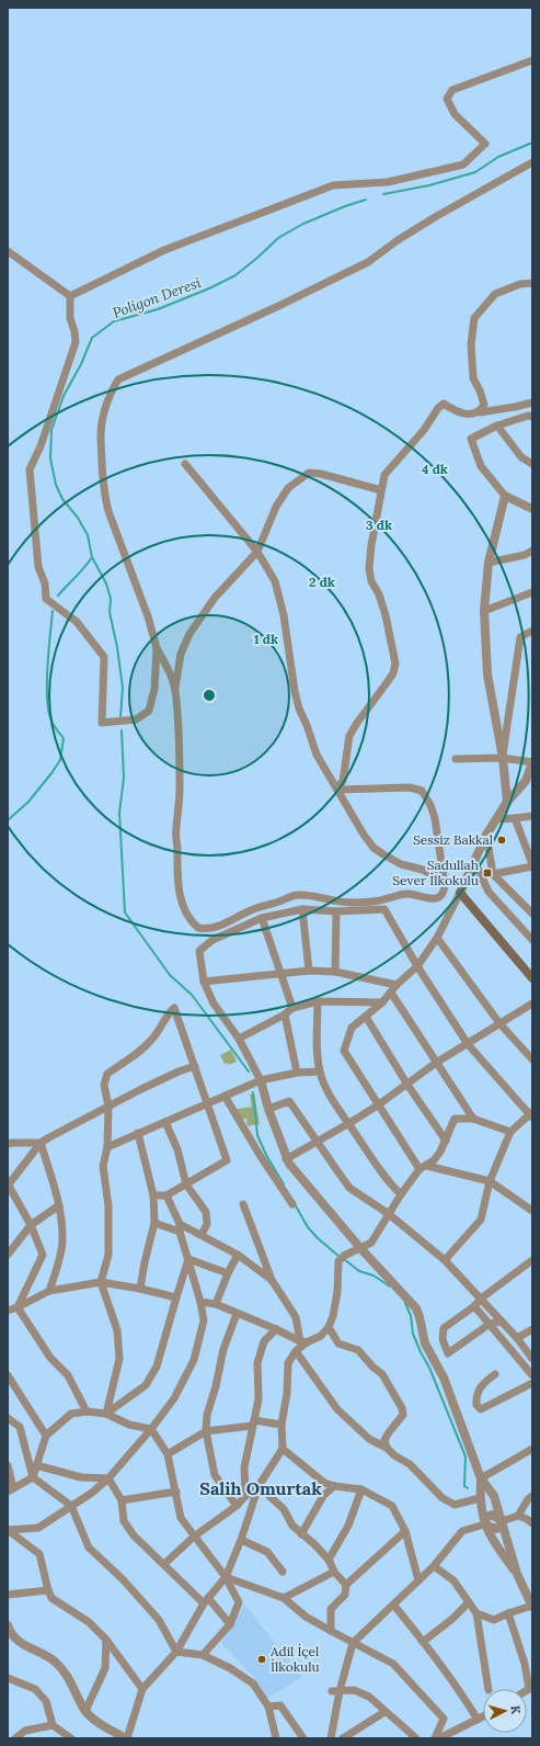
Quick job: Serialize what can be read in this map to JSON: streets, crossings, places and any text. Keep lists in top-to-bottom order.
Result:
{
  "districts": ["Salih Omurtak"],
  "water": ["Poligon Deresi"],
  "places": {
    "other": ["Sessiz Bakkal", "Adil İçel İlkokulu"],
    "transit": ["Sadullah Sever İlkokulu"]
  },
  "north": "right",
  "rings": [
    "4 dk",
    "3 dk",
    "2 dk",
    "1 dk"
  ]
}
